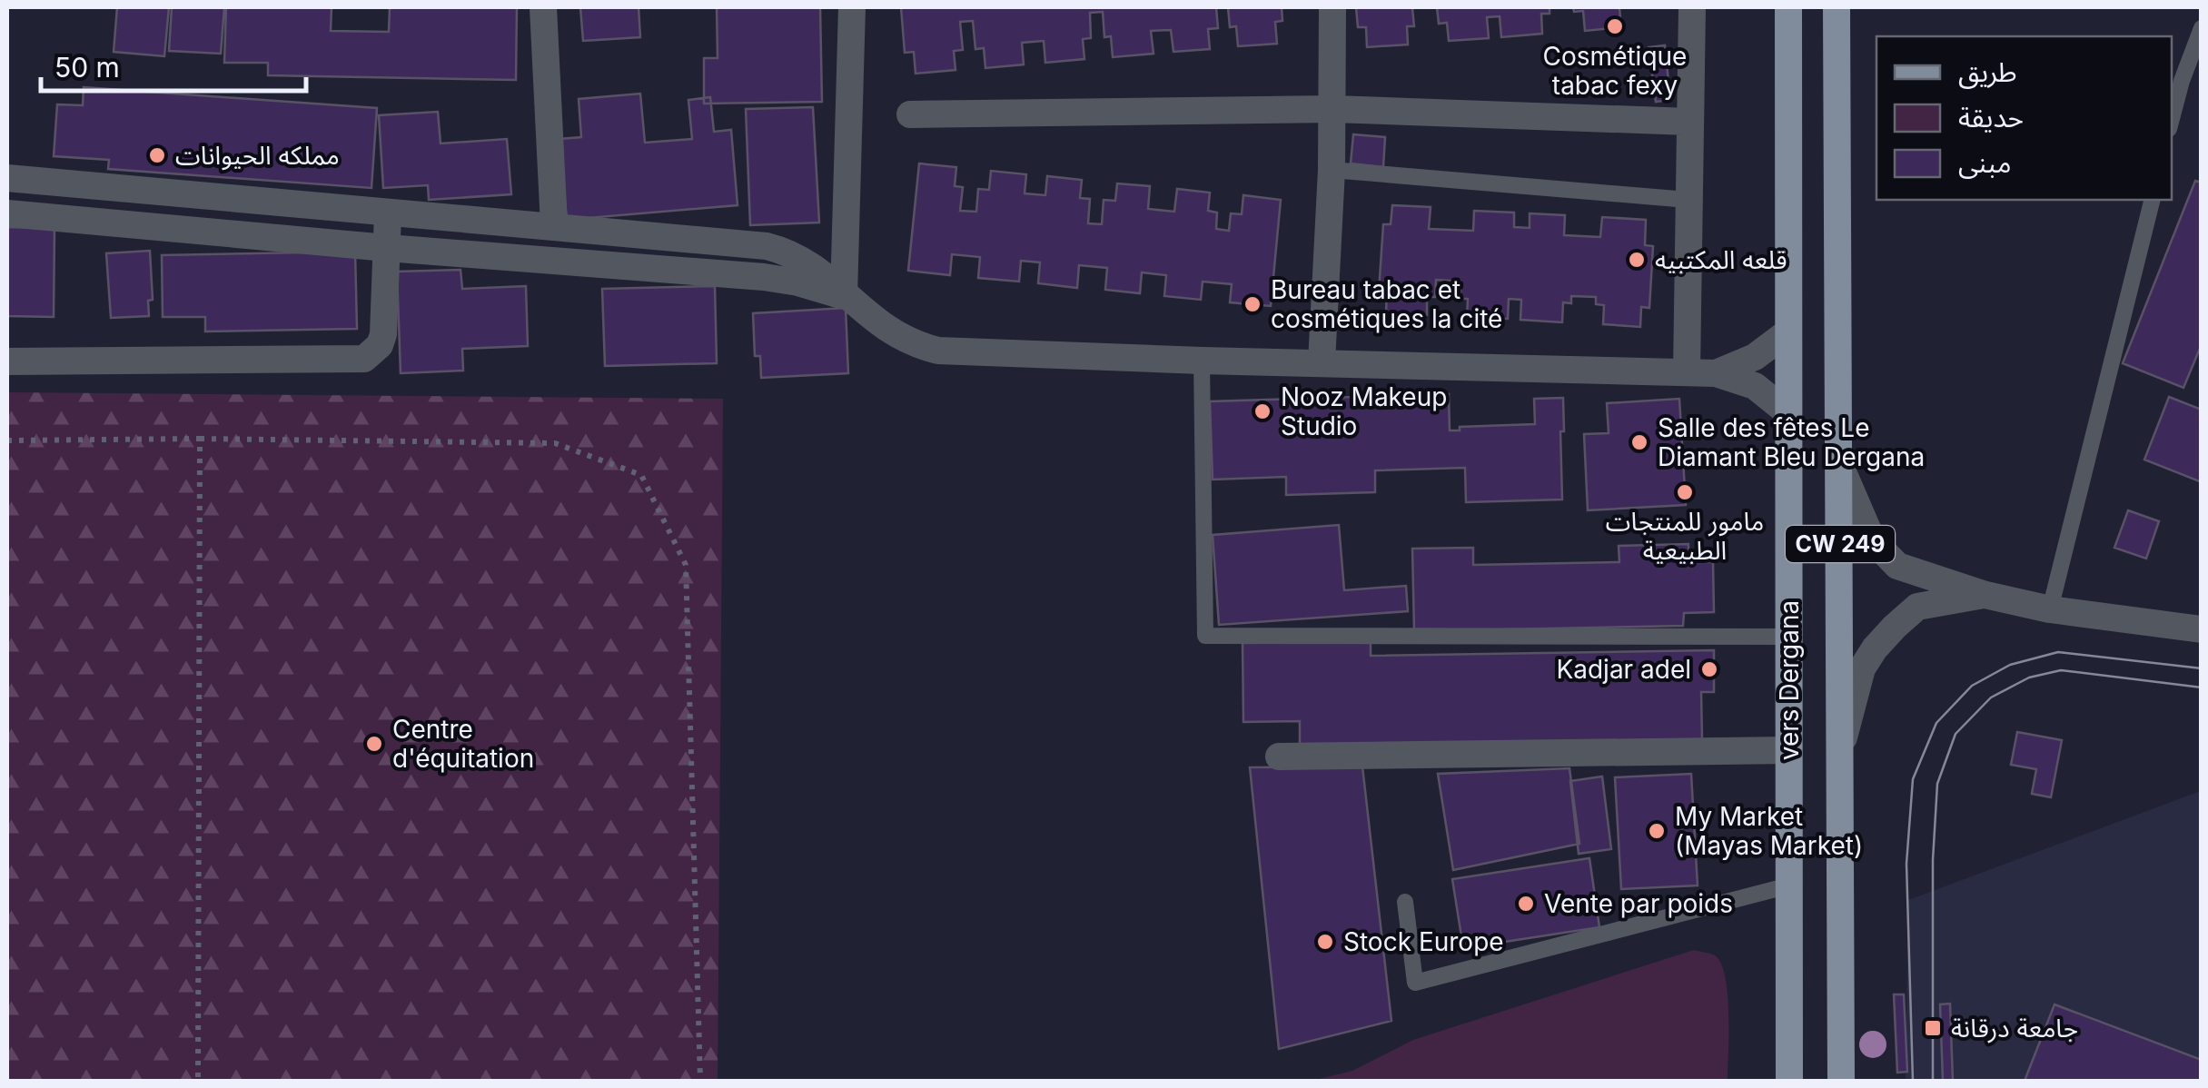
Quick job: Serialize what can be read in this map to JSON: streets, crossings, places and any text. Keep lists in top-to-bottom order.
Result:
{
  "streets": {
    "main road": ["CW 249", "vers Dergana"]
  },
  "places": {
    "other": [
      "Cosmétique tabac fexy",
      "مملكه الحيوانات",
      "قلعه المكتبيه",
      "Bureau tabac et cosmétiques la cité",
      "Nooz Makeup Studio",
      "Salle des fêtes Le Diamant Bleu Dergana",
      "مامور للمنتجات الطبيعية",
      "Kadjar adel",
      "Centre d'équitation",
      "My Market (Mayas Market)",
      "Vente par poids",
      "Stock Europe"
    ],
    "transit": ["جامعة درقانة"]
  },
  "legend": ["طريق", "حديقة", "مبنى"],
  "scale_bar": "50 m"
}
